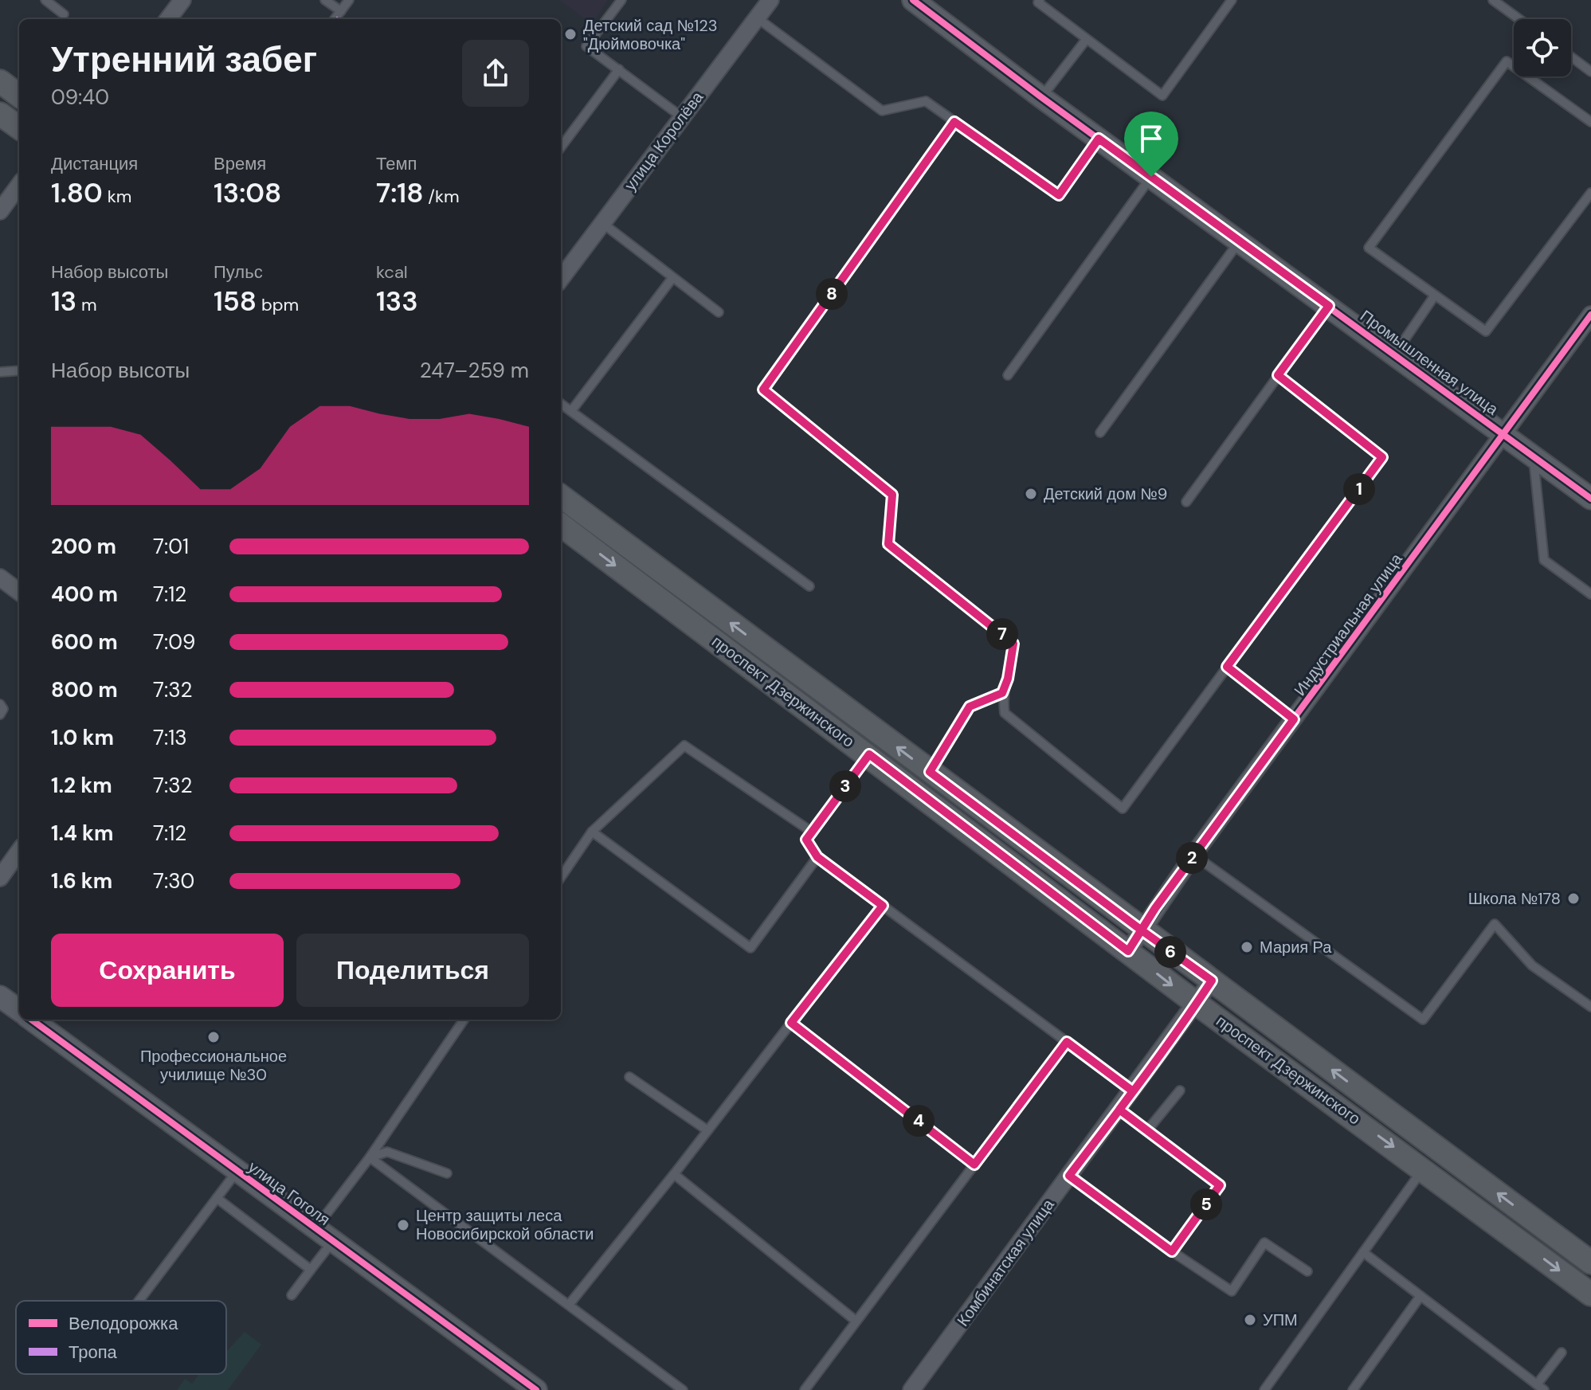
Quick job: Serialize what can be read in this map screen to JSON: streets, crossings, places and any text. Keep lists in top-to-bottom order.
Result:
{
  "streets": {
    "main road": ["проспект Дзержинского"],
    "street": [
      "улица Королёва",
      "Промышленная улица",
      "Индустриальная улица",
      "улица Гоголя",
      "Комбинатская улица"
    ]
  },
  "crossings": [
    ["Промышленная улица", "Индустриальная улица"],
    ["Индустриальная улица", "проспект Дзержинского"],
    ["проспект Дзержинского", "Комбинатская улица"]
  ],
  "places": [
    "Детский сад №123 \"Дюймовочка\"",
    "Детский дом №9",
    "Школа №178",
    "Мария Ра",
    "Профессиональное училище №30",
    "Центр защиты леса Новосибирской области",
    "УПМ"
  ],
  "legend": ["Велодорожка", "Тропа"],
  "page": {
    "heading": ["Утренний забег", "09:40"],
    "stats": [
      ["Дистанция", "1.80 km"],
      ["Время", "13:08"],
      ["Темп", "7:18 /km"],
      ["Набор высоты", "13 m"],
      ["Пульс", "158 bpm"],
      ["kcal", "133"]
    ],
    "pins": [
      "8",
      "1",
      "7",
      "3",
      "2",
      "6",
      "4",
      "5"
    ],
    "chart": ["Набор высоты", "247–259 m"],
    "list": [
      {
        "name": "200 m",
        "note": "7:01"
      },
      {
        "name": "400 m",
        "note": "7:12"
      },
      {
        "name": "600 m",
        "note": "7:09"
      },
      {
        "name": "800 m",
        "note": "7:32"
      },
      {
        "name": "1.0 km",
        "note": "7:13"
      },
      {
        "name": "1.2 km",
        "note": "7:32"
      },
      {
        "name": "1.4 km",
        "note": "7:12"
      },
      {
        "name": "1.6 km",
        "note": "7:30"
      }
    ],
    "buttons": ["Сохранить", "Поделиться"]
  }
}
